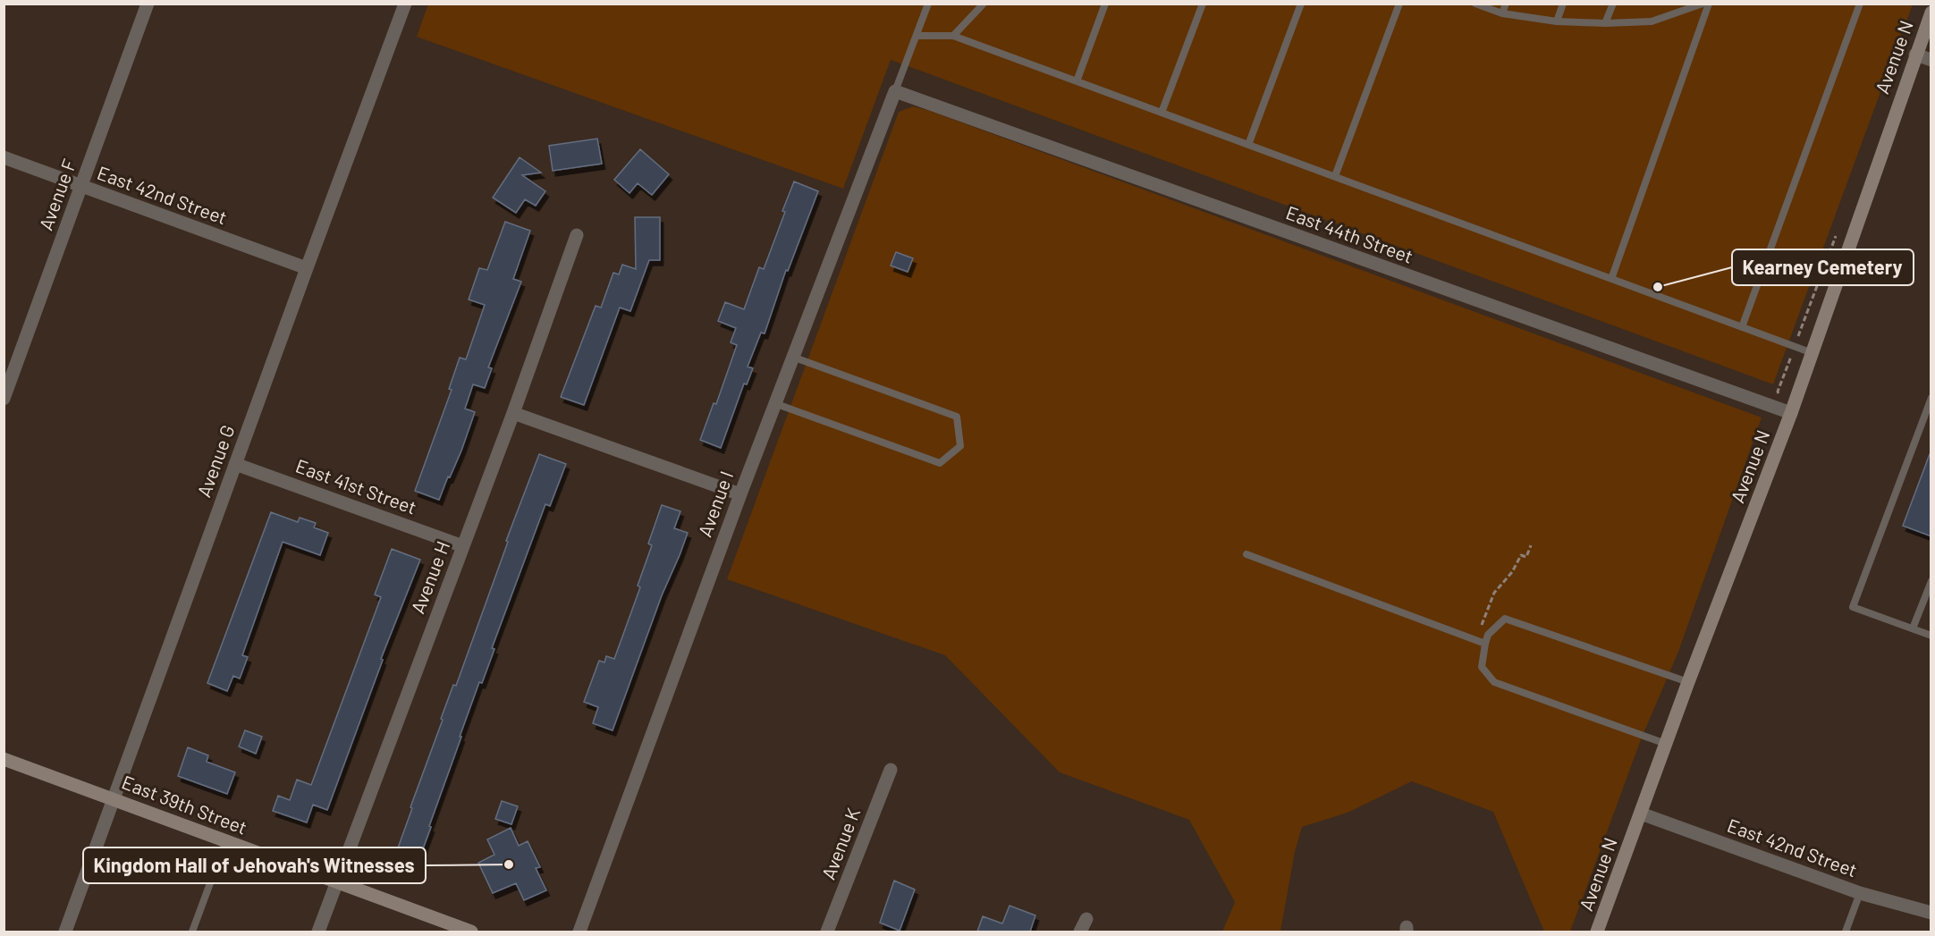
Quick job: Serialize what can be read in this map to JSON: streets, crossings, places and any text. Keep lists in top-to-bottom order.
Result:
{
  "streets": {
    "main road": ["Avenue N", "East 39th Street"],
    "street": [
      "Avenue F",
      "East 42nd Street",
      "East 44th Street",
      "Avenue G",
      "East 41st Street",
      "Avenue I",
      "Avenue H",
      "Avenue K"
    ]
  },
  "crossings": [
    ["Avenue N", "East 42nd Street"],
    ["Avenue N", "East 44th Street"],
    ["Avenue F", "East 42nd Street"],
    ["East 42nd Street", "Avenue G"],
    ["East 44th Street", "Avenue I"],
    ["Avenue G", "East 41st Street"],
    ["Avenue G", "East 39th Street"],
    ["East 41st Street", "Avenue H"],
    ["Avenue H", "East 39th Street"]
  ],
  "places": ["Kearney Cemetery", "Kingdom Hall of Jehovah's Witnesses"]
}
